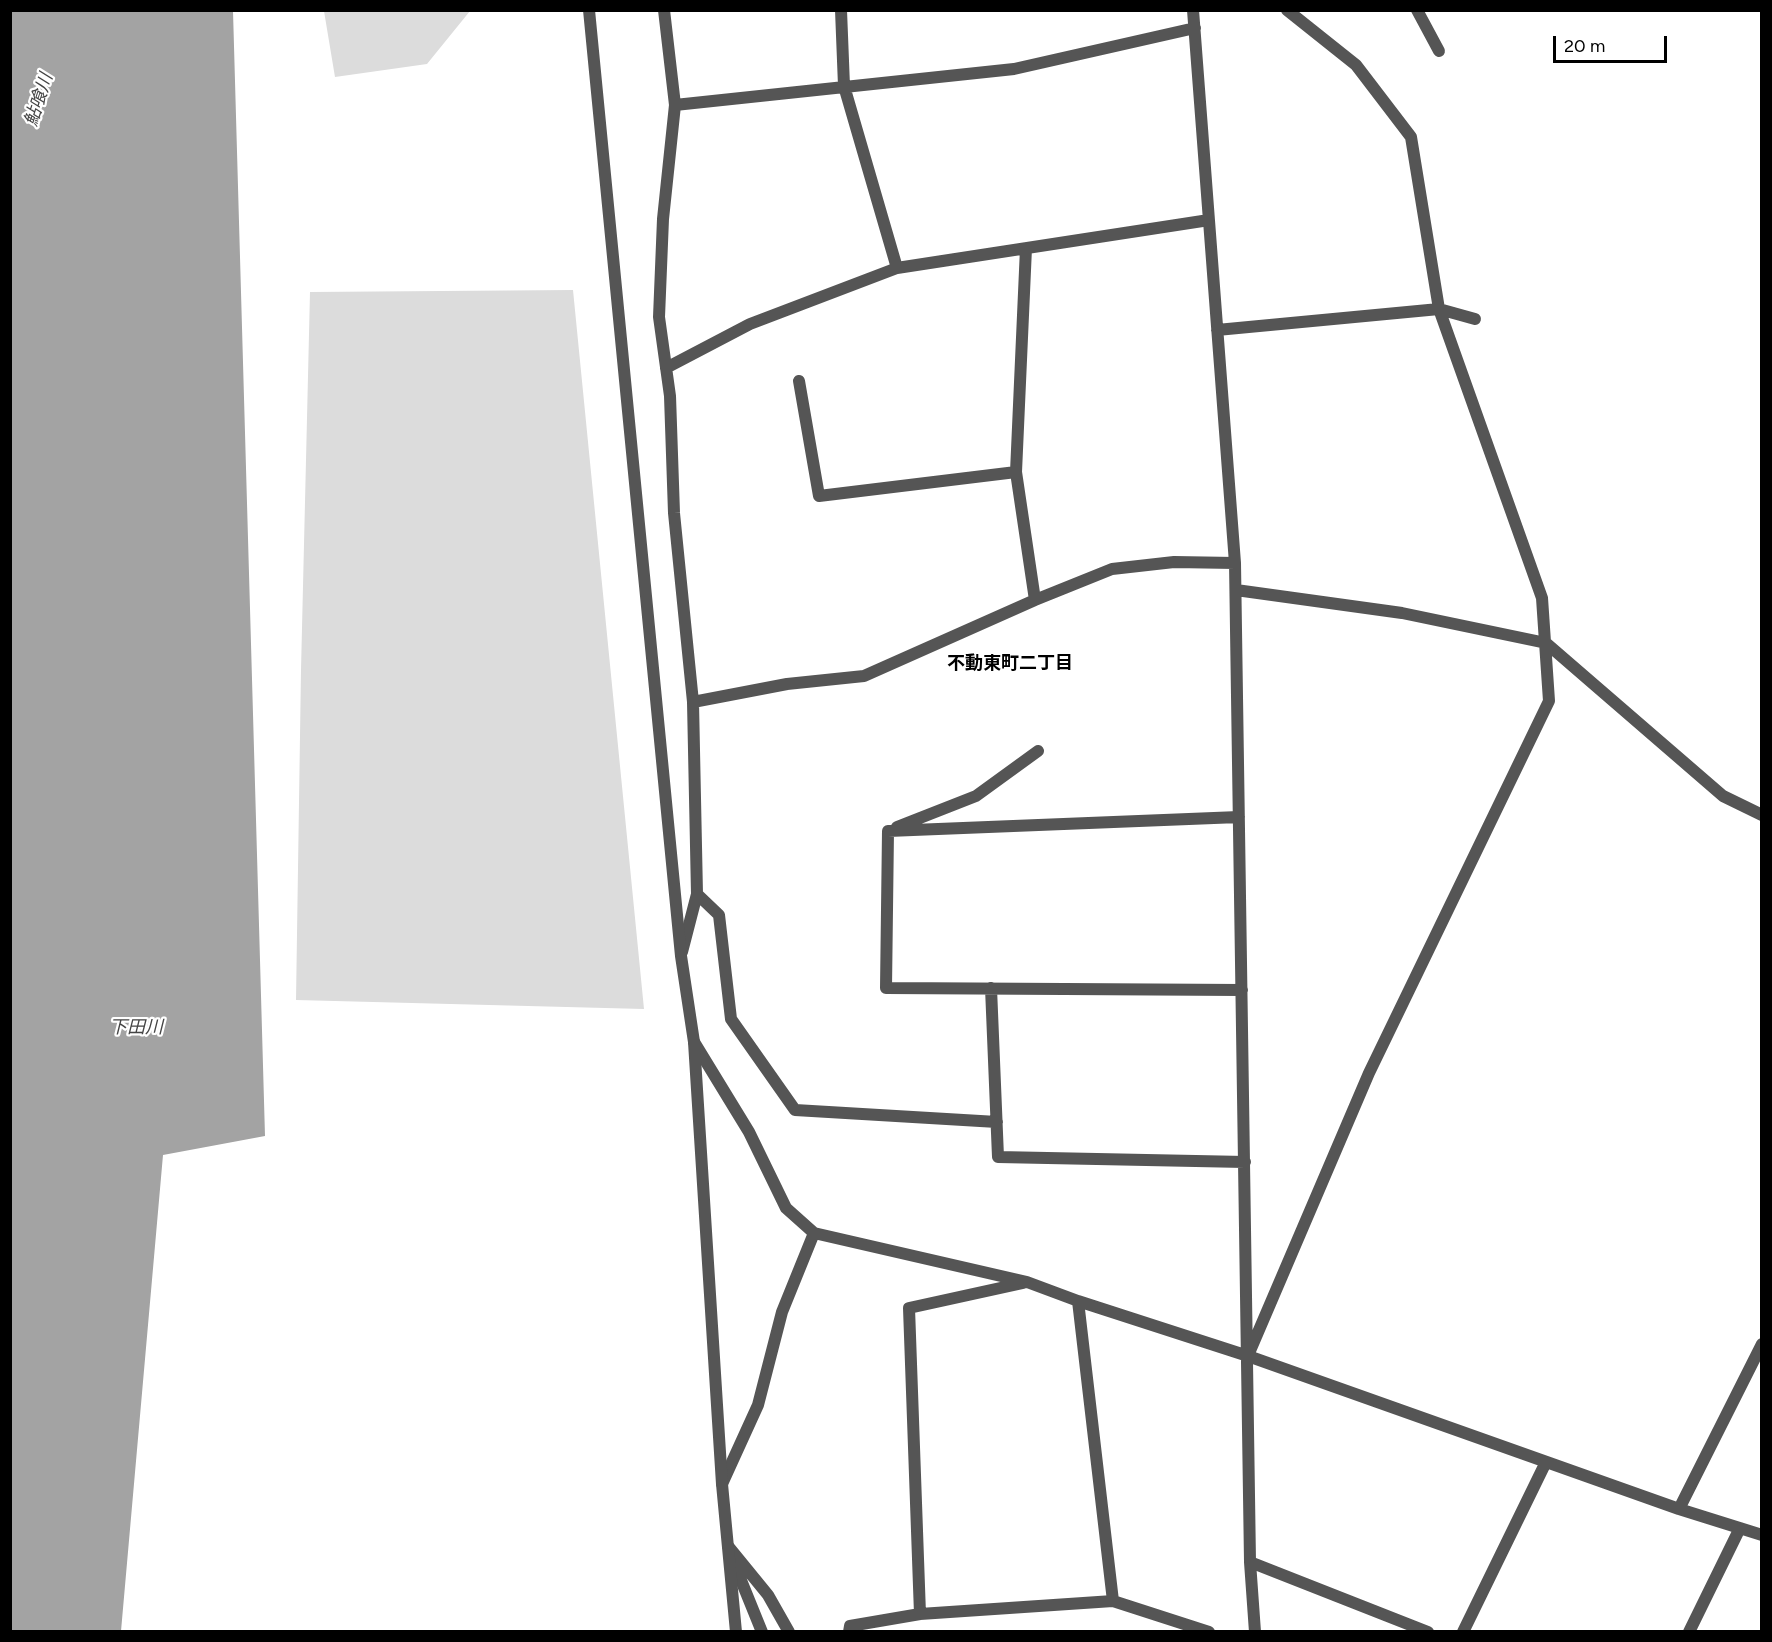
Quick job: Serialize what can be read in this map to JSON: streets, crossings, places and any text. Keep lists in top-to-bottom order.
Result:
{
  "districts": ["不動東町二丁目"],
  "water": ["鮎喰川", "下田川"],
  "scale_bar": "20 m"
}
